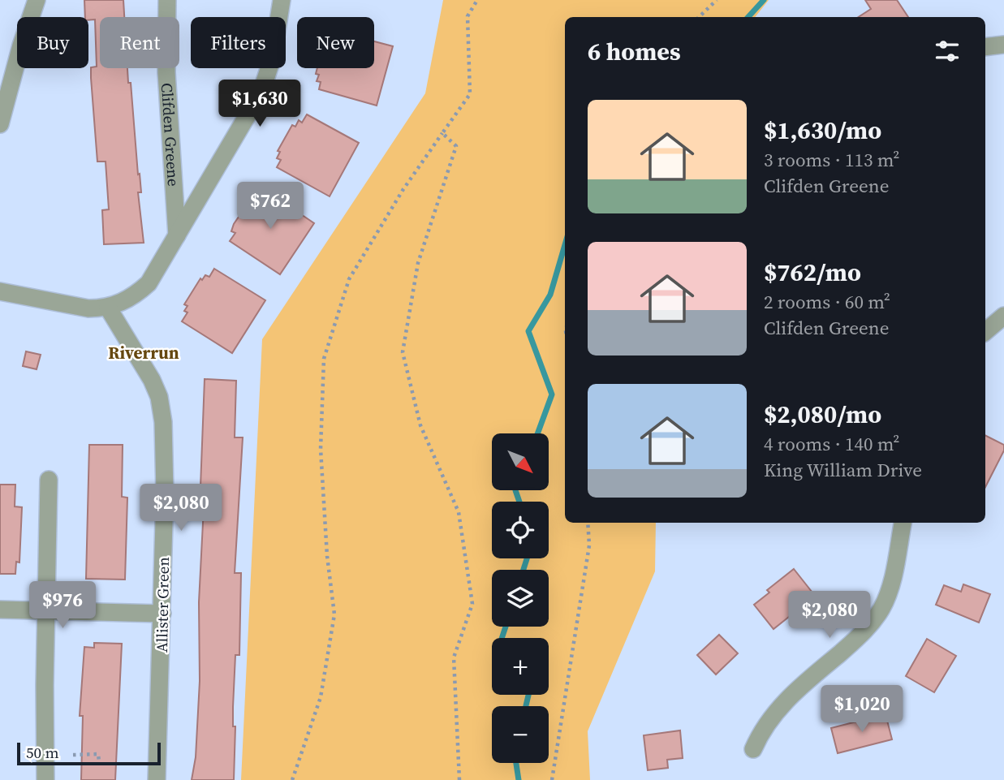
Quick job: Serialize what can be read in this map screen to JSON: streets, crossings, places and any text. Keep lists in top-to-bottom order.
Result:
{
  "streets": {
    "street": ["Clifden Greene", "Allister Green"]
  },
  "crossings": [
    ["Clifden Greene", "Allister Green"]
  ],
  "districts": ["Riverrun"],
  "scale_bar": "50 m",
  "north": "bottom right",
  "page": {
    "chip": [
      "Buy",
      "Rent",
      "Filters",
      "New"
    ],
    "heading": "6 homes",
    "price": [
      "$1,630",
      "$762",
      "$2,080",
      "$976",
      "$2,080",
      "$1,020"
    ],
    "list": [
      {
        "name": "$1,630/mo",
        "note": "3 rooms · 113 m² · Clifden Greene"
      },
      {
        "name": "$762/mo",
        "note": "2 rooms · 60 m² · Clifden Greene"
      },
      {
        "name": "$2,080/mo",
        "note": "4 rooms · 140 m² · King William Drive"
      }
    ],
    "map_buttons": ["+", "−"],
    "scale": "50 m"
  }
}
